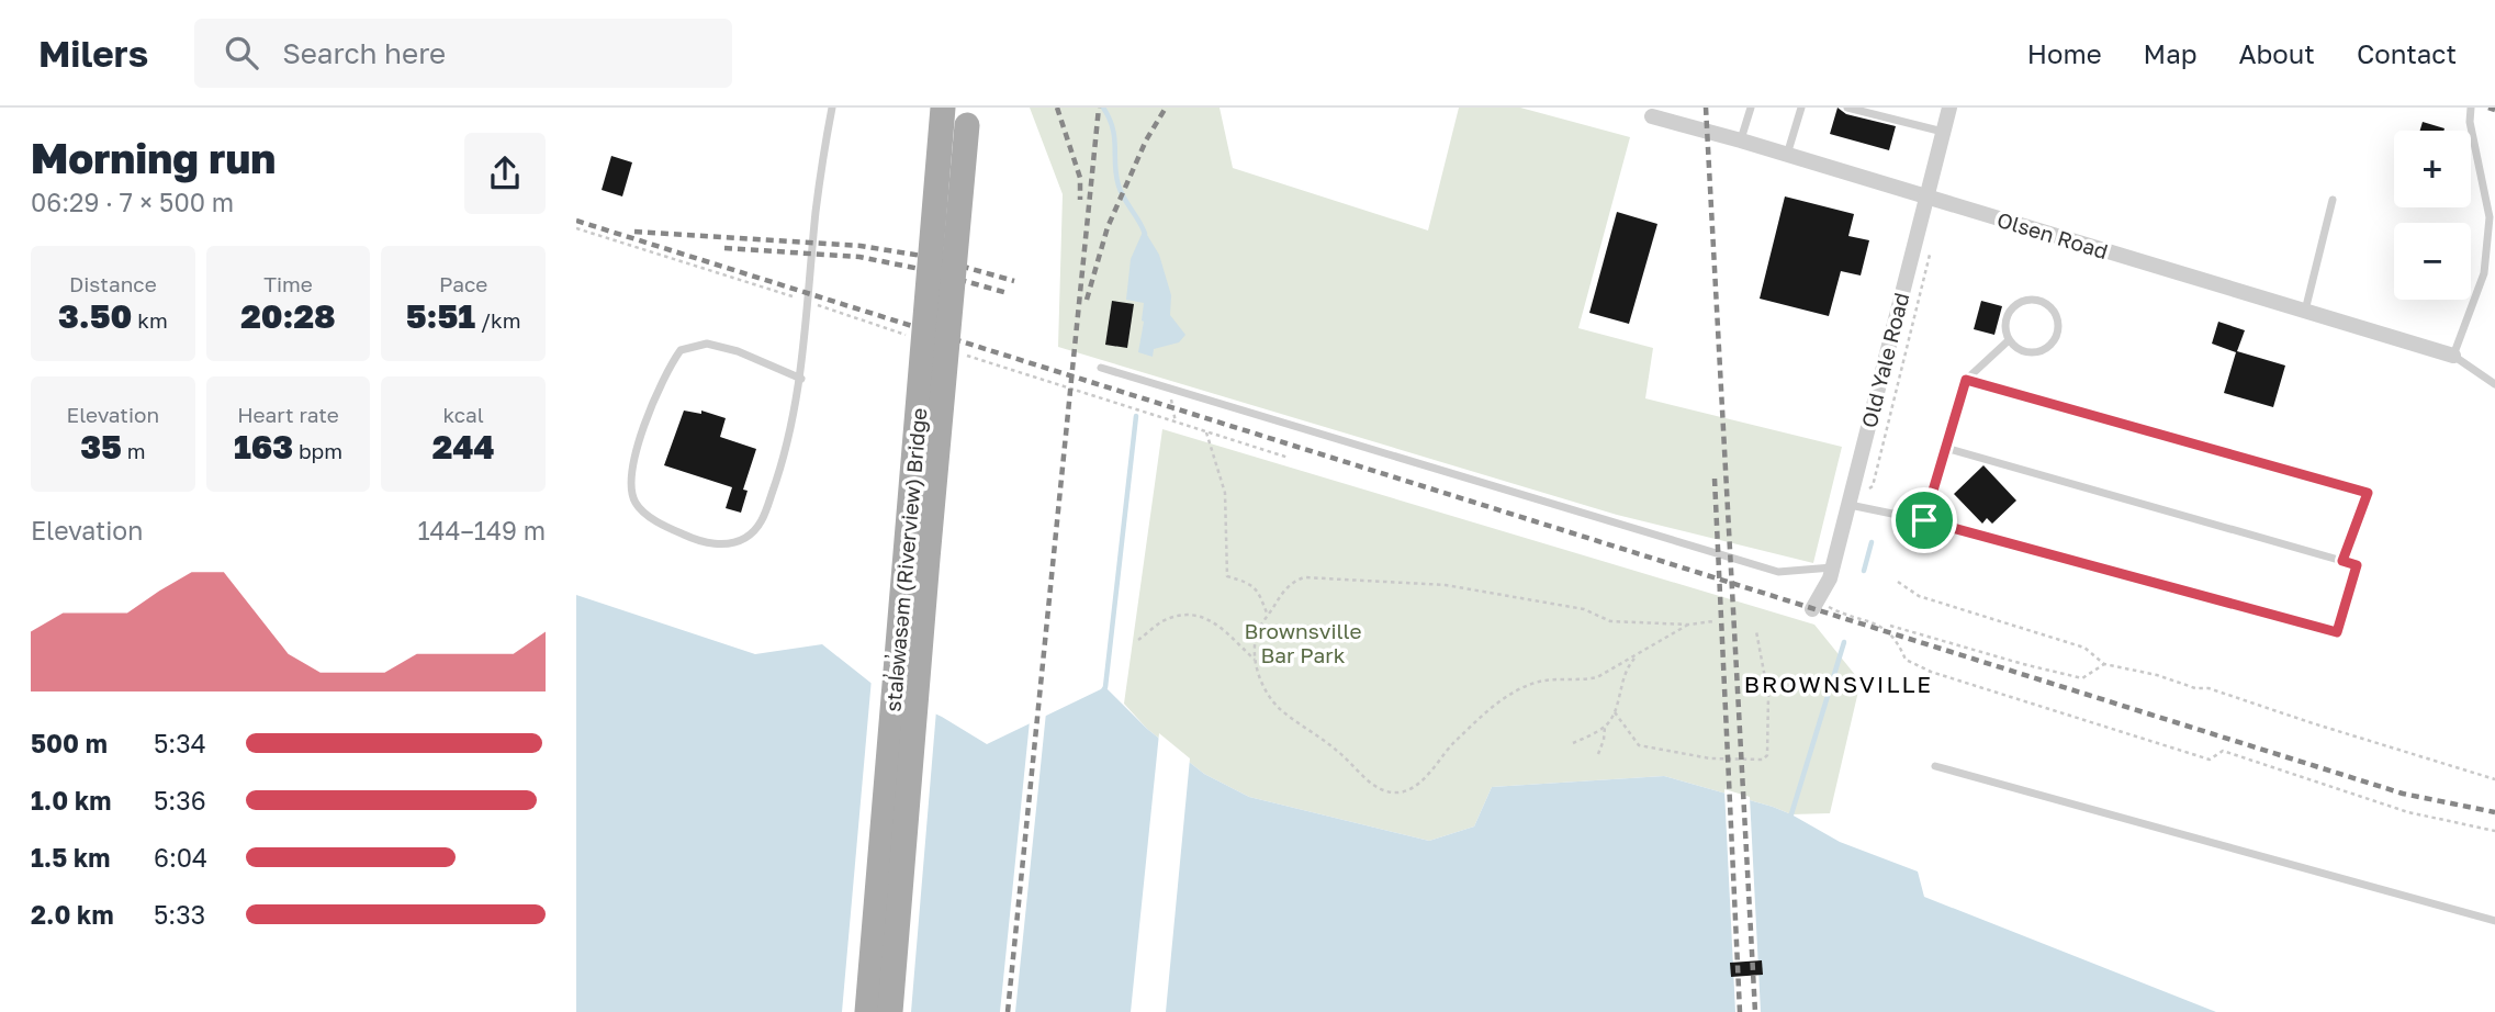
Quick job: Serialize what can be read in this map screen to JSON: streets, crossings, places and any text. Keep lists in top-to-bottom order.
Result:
{
  "streets": {
    "main road": ["stal̕əw̓asəm (Riverview) Bridge"],
    "street": ["Olsen Road", "Old Yale Road"]
  },
  "crossings": [
    ["Olsen Road", "Old Yale Road"]
  ],
  "districts": ["BROWNSVILLE"],
  "parks": ["Brownsville Bar Park"],
  "page": {
    "header": "Milers",
    "search": "Search here",
    "nav": [
      "Home",
      "Map",
      "About",
      "Contact"
    ],
    "heading": ["Morning run", "06:29 · 7 × 500 m"],
    "map_buttons": ["+", "−"],
    "stats": [
      ["Distance", "3.50 km"],
      ["Time", "20:28"],
      ["Pace", "5:51 /km"],
      ["Elevation", "35 m"],
      ["Heart rate", "163 bpm"],
      ["kcal", "244"]
    ],
    "chart": ["Elevation", "144–149 m"],
    "list": [
      {
        "name": "500 m",
        "note": "5:34"
      },
      {
        "name": "1.0 km",
        "note": "5:36"
      },
      {
        "name": "1.5 km",
        "note": "6:04"
      },
      {
        "name": "2.0 km",
        "note": "5:33"
      }
    ]
  }
}
